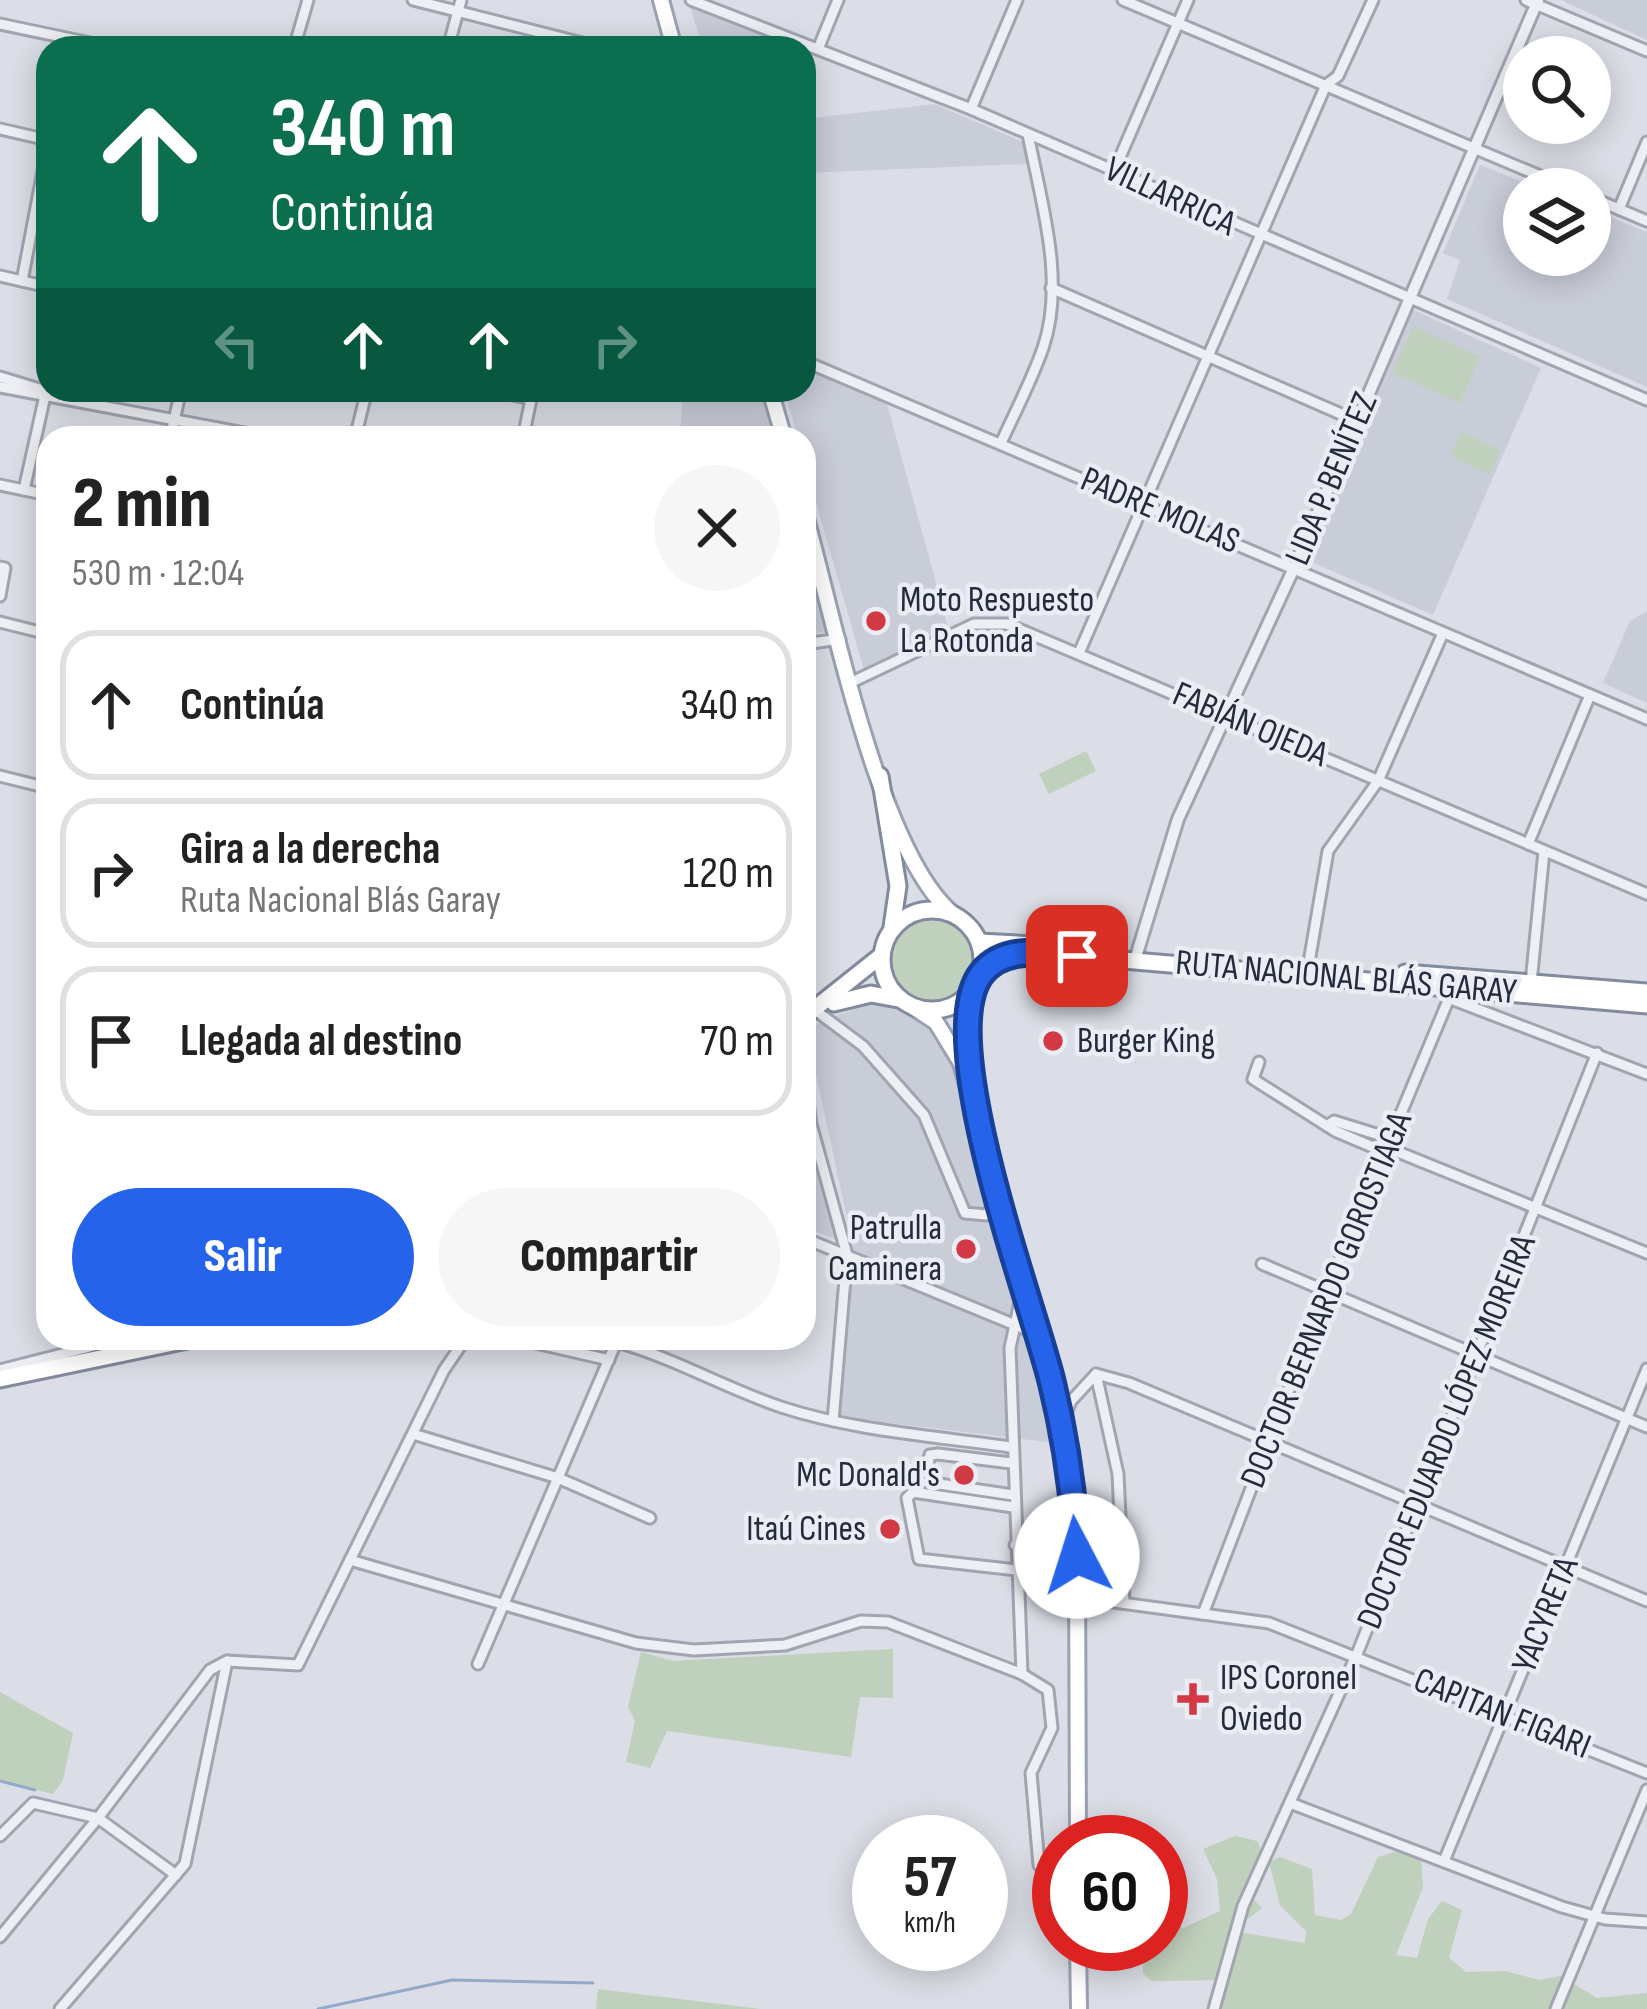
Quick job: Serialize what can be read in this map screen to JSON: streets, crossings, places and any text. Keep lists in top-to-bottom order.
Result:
{
  "streets": {
    "highway": ["RUTA NACIONAL BLÁS GARAY"],
    "street": [
      "VILLARRICA",
      "LIDA P. BENÍTEZ",
      "PADRE MOLAS",
      "FABIÁN OJEDA",
      "DOCTOR BERNARDO GOROSTIAGA",
      "DOCTOR EDUARDO LÓPEZ MOREIRA",
      "YACYRETA",
      "CAPITAN FIGARI"
    ]
  },
  "crossings": [
    ["VILLARRICA", "LIDA P. BENÍTEZ"],
    ["LIDA P. BENÍTEZ", "PADRE MOLAS"],
    ["LIDA P. BENÍTEZ", "FABIÁN OJEDA"],
    ["LIDA P. BENÍTEZ", "RUTA NACIONAL BLÁS GARAY"],
    ["RUTA NACIONAL BLÁS GARAY", "DOCTOR BERNARDO GOROSTIAGA"],
    ["DOCTOR BERNARDO GOROSTIAGA", "CAPITAN FIGARI"],
    ["DOCTOR EDUARDO LÓPEZ MOREIRA", "CAPITAN FIGARI"],
    ["YACYRETA", "CAPITAN FIGARI"]
  ],
  "places": {
    "other": [
      "Moto Respuesto La Rotonda",
      "Burger King",
      "Patrulla Caminera",
      "Mc Donald's",
      "Itaú Cines"
    ],
    "health": ["IPS Coronel Oviedo"]
  },
  "page": {
    "turn": ["340 m", "Continúa"],
    "heading": ["2 min", "530 m · 12:04"],
    "list": [
      {
        "name": "Continúa",
        "value": "340 m"
      },
      {
        "name": "Gira a la derecha",
        "note": "Ruta Nacional Blás Garay",
        "value": "120 m"
      },
      {
        "name": "Llegada al destino",
        "value": "70 m"
      }
    ],
    "buttons": ["Salir", "Compartir"],
    "speed": "57 km/h",
    "limit": "60"
  }
}
